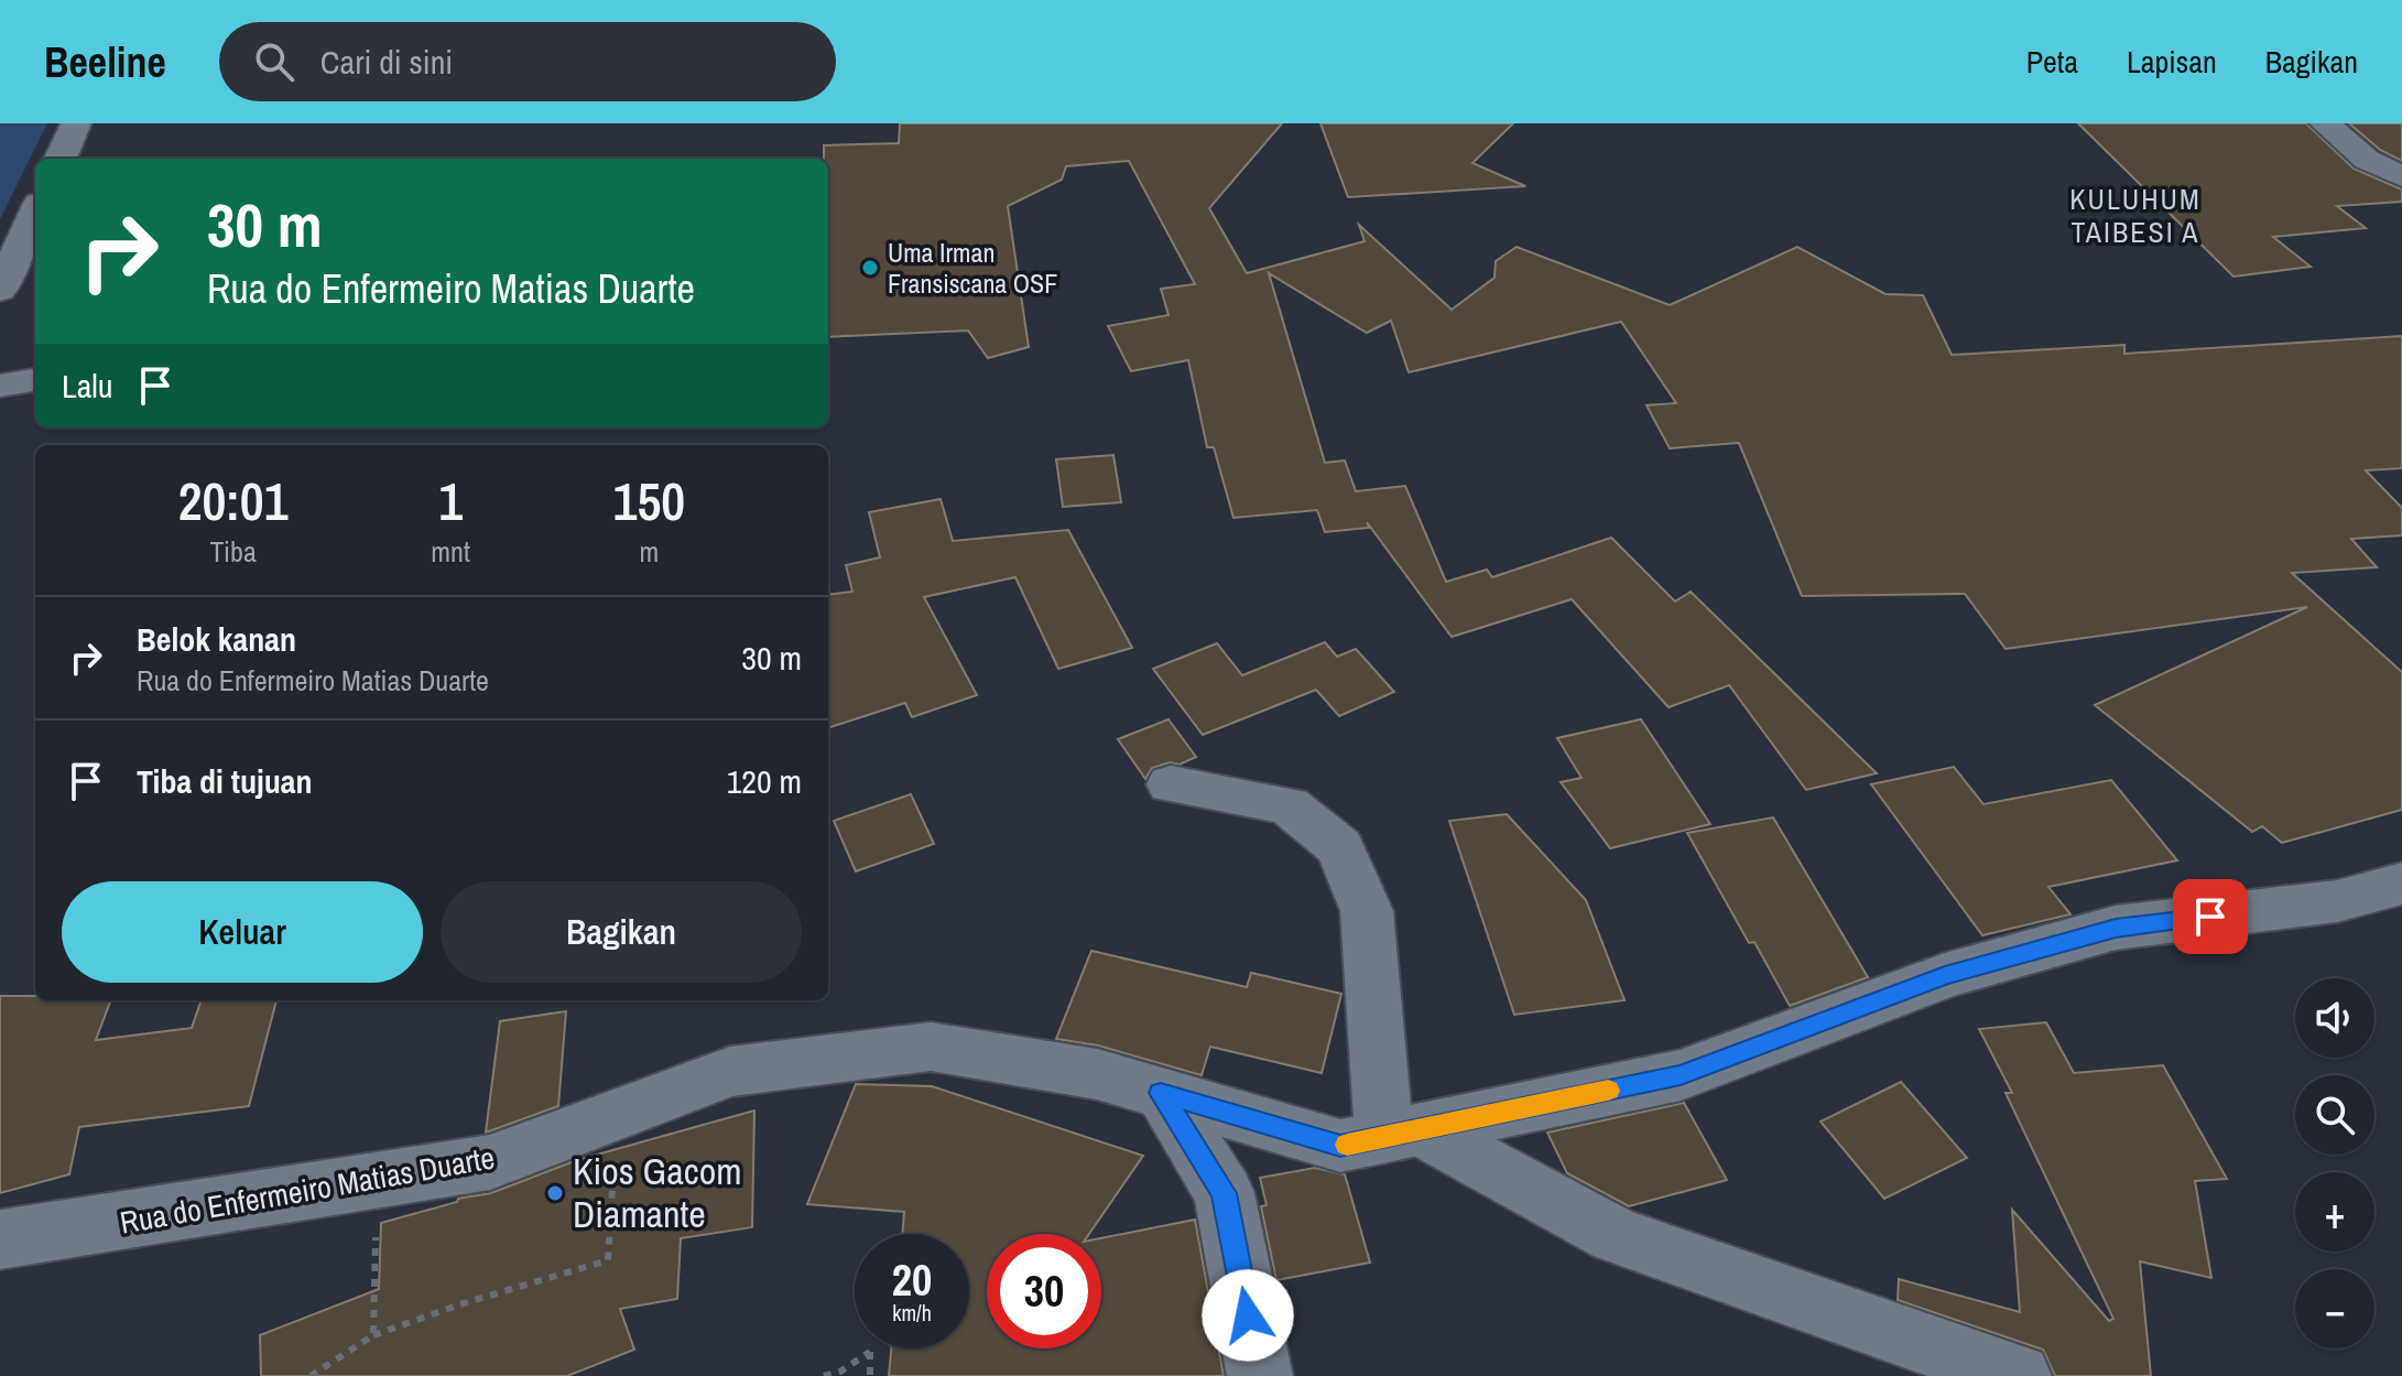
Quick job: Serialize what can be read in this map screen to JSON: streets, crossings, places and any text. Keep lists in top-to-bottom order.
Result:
{
  "streets": {
    "street": ["Rua do Enfermeiro Matias Duarte"]
  },
  "districts": ["KULUHUM TAIBESI A"],
  "places": ["Uma Irman Fransiscana OSF", "Kios Gacom Diamante"],
  "page": {
    "header": "Beeline",
    "search": "Cari di sini",
    "nav": ["Peta", "Lapisan", "Bagikan"],
    "turn": ["30 m", "Rua do Enfermeiro Matias Duarte"],
    "then": "Lalu",
    "eta": [
      "20:01",
      "Tiba",
      "1",
      "mnt",
      "150",
      "m"
    ],
    "list": [
      {
        "name": "Belok kanan",
        "note": "Rua do Enfermeiro Matias Duarte",
        "value": "30 m"
      },
      {
        "name": "Tiba di tujuan",
        "value": "120 m"
      }
    ],
    "buttons": ["Keluar", "Bagikan"],
    "map_buttons": ["+", "−"],
    "speed": "20 km/h",
    "limit": "30"
  }
}
